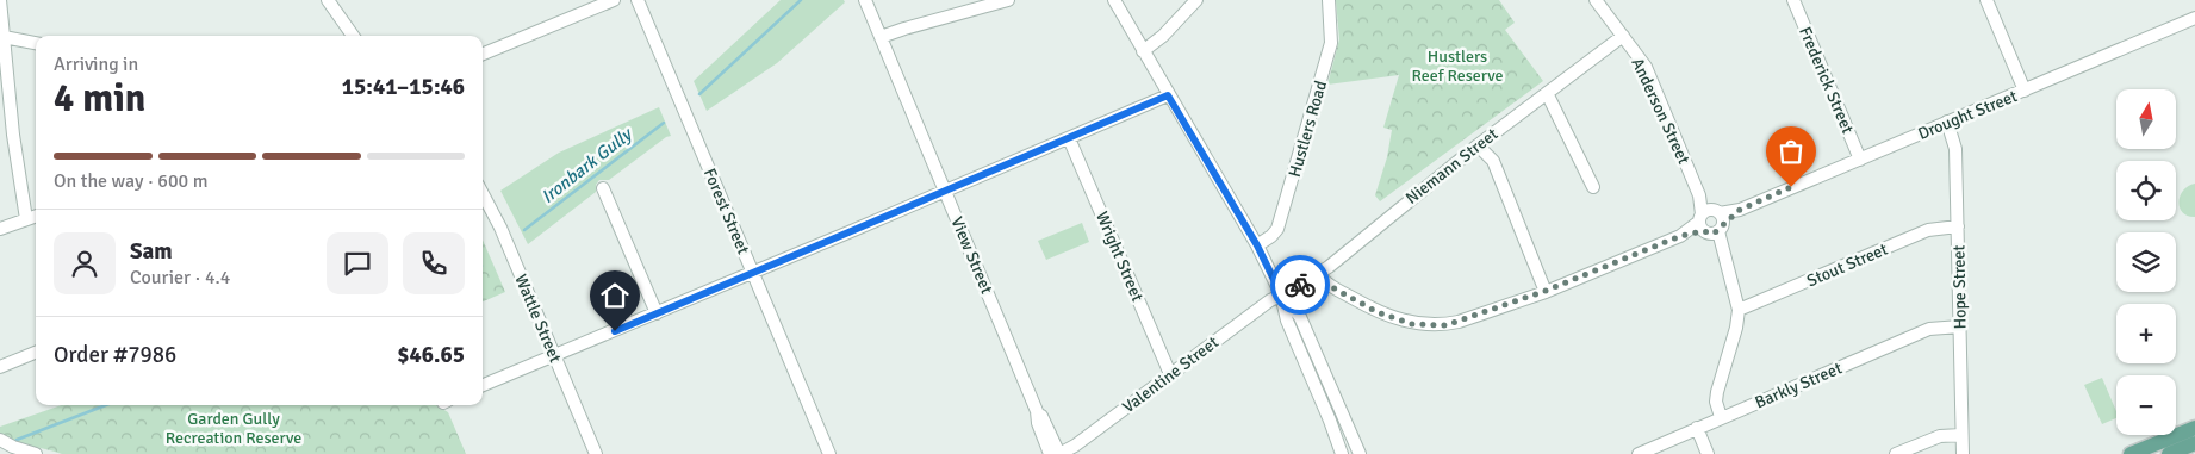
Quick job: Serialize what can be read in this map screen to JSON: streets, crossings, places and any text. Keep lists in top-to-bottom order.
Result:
{
  "streets": {
    "street": [
      "Frederick Street",
      "Anderson Street",
      "Drought Street",
      "Hustlers Road",
      "Niemann Street",
      "Forest Street",
      "View Street",
      "Wright Street",
      "Stout Street",
      "Hope Street",
      "Wattle Street",
      "Valentine Street",
      "Barkly Street"
    ]
  },
  "crossings": [
    ["Frederick Street", "Drought Street"],
    ["Anderson Street", "Drought Street"],
    ["Anderson Street", "Niemann Street"],
    ["Anderson Street", "Stout Street"],
    ["Drought Street", "Hope Street"],
    ["Niemann Street", "Valentine Street"],
    ["View Street", "Valentine Street"],
    ["Wright Street", "Valentine Street"],
    ["Stout Street", "Hope Street"],
    ["Hope Street", "Barkly Street"]
  ],
  "water": ["Ironbark Gully"],
  "parks": ["Hustlers Reef Reserve", "Garden Gully Recreation Reserve"],
  "north": "top",
  "page": {
    "heading": ["4 min", "Arriving in", "15:41–15:46"],
    "panel": [
      "Sam",
      "Courier · 4.4",
      "Order #7986",
      "$46.65"
    ],
    "map_buttons": ["+", "−"],
    "bar": "On the way · 600 m"
  }
}
